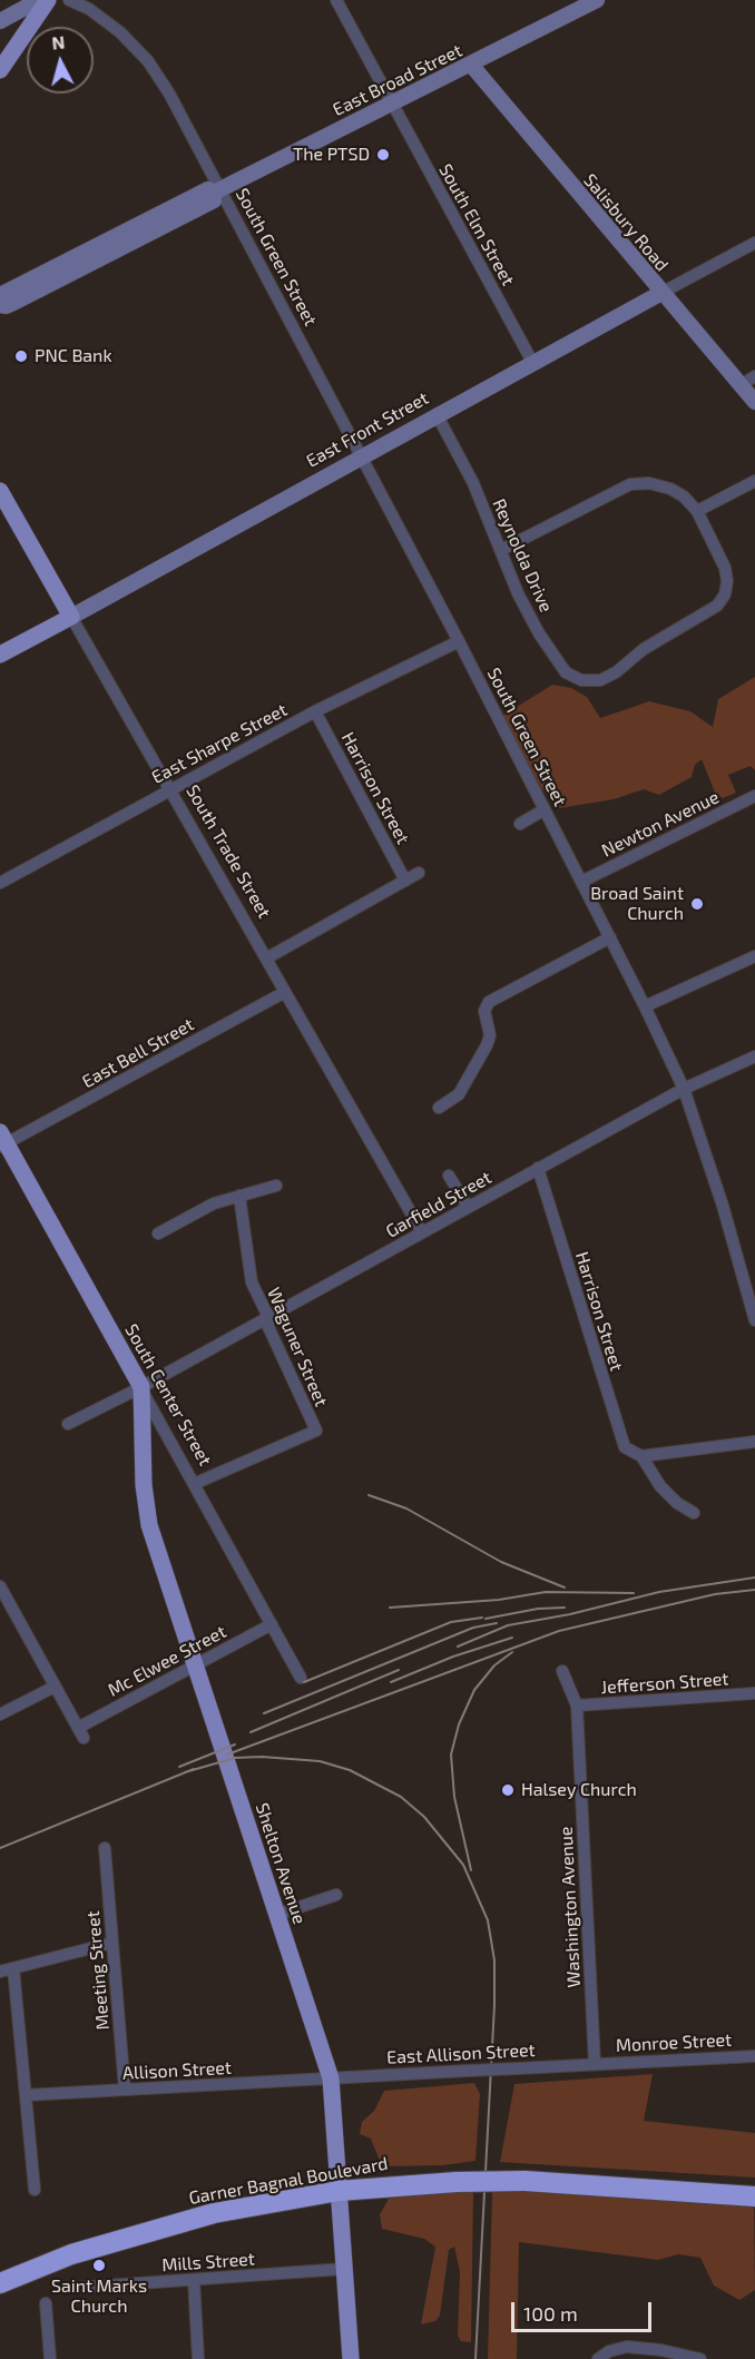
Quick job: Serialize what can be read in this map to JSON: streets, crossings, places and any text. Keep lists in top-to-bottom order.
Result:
{
  "streets": {
    "highway": ["Garner Bagnal Boulevard"],
    "main road": [
      "East Front Street",
      "South Trade Street",
      "South Center Street",
      "Shelton Avenue"
    ],
    "street": [
      "East Broad Street",
      "Salisbury Road",
      "South Elm Street",
      "South Green Street",
      "Reynolda Drive",
      "East Sharpe Street",
      "Harrison Street",
      "Newton Avenue",
      "East Bell Street",
      "Garfield Street",
      "Waguner Street",
      "Mc Elwee Street",
      "Jefferson Street",
      "Washington Avenue",
      "Meeting Street",
      "Monroe Street",
      "East Allison Street",
      "Allison Street",
      "Mills Street"
    ]
  },
  "crossings": [
    ["East Broad Street", "Salisbury Road"],
    ["East Broad Street", "South Elm Street"],
    ["East Broad Street", "South Green Street"],
    ["Salisbury Road", "East Front Street"],
    ["South Elm Street", "East Front Street"],
    ["South Green Street", "East Front Street"],
    ["South Green Street", "East Sharpe Street"],
    ["South Green Street", "Newton Avenue"],
    ["South Green Street", "Garfield Street"],
    ["East Front Street", "Reynolda Drive"],
    ["East Front Street", "South Trade Street"],
    ["East Sharpe Street", "Harrison Street"],
    ["East Sharpe Street", "South Trade Street"],
    ["Harrison Street", "Garfield Street"],
    ["South Trade Street", "East Bell Street"],
    ["South Trade Street", "Garfield Street"],
    ["East Bell Street", "South Center Street"],
    ["Garfield Street", "Waguner Street"],
    ["Garfield Street", "South Center Street"],
    ["Garfield Street", "Shelton Avenue"],
    ["Waguner Street", "South Center Street"],
    ["South Center Street", "Mc Elwee Street"],
    ["South Center Street", "Shelton Avenue"],
    ["Mc Elwee Street", "Shelton Avenue"],
    ["Jefferson Street", "Washington Avenue"],
    ["Shelton Avenue", "East Allison Street"],
    ["Shelton Avenue", "Allison Street"],
    ["Shelton Avenue", "Garner Bagnal Boulevard"],
    ["Shelton Avenue", "Mills Street"],
    ["Washington Avenue", "Monroe Street"],
    ["Washington Avenue", "East Allison Street"],
    ["Meeting Street", "Allison Street"],
    ["Monroe Street", "East Allison Street"],
    ["East Allison Street", "Allison Street"]
  ],
  "places": [
    "The PTSD",
    "PNC Bank",
    "Broad Saint Church",
    "Halsey Church",
    "Saint Marks Church"
  ],
  "scale_bar": "100 m",
  "north": "top"
}
